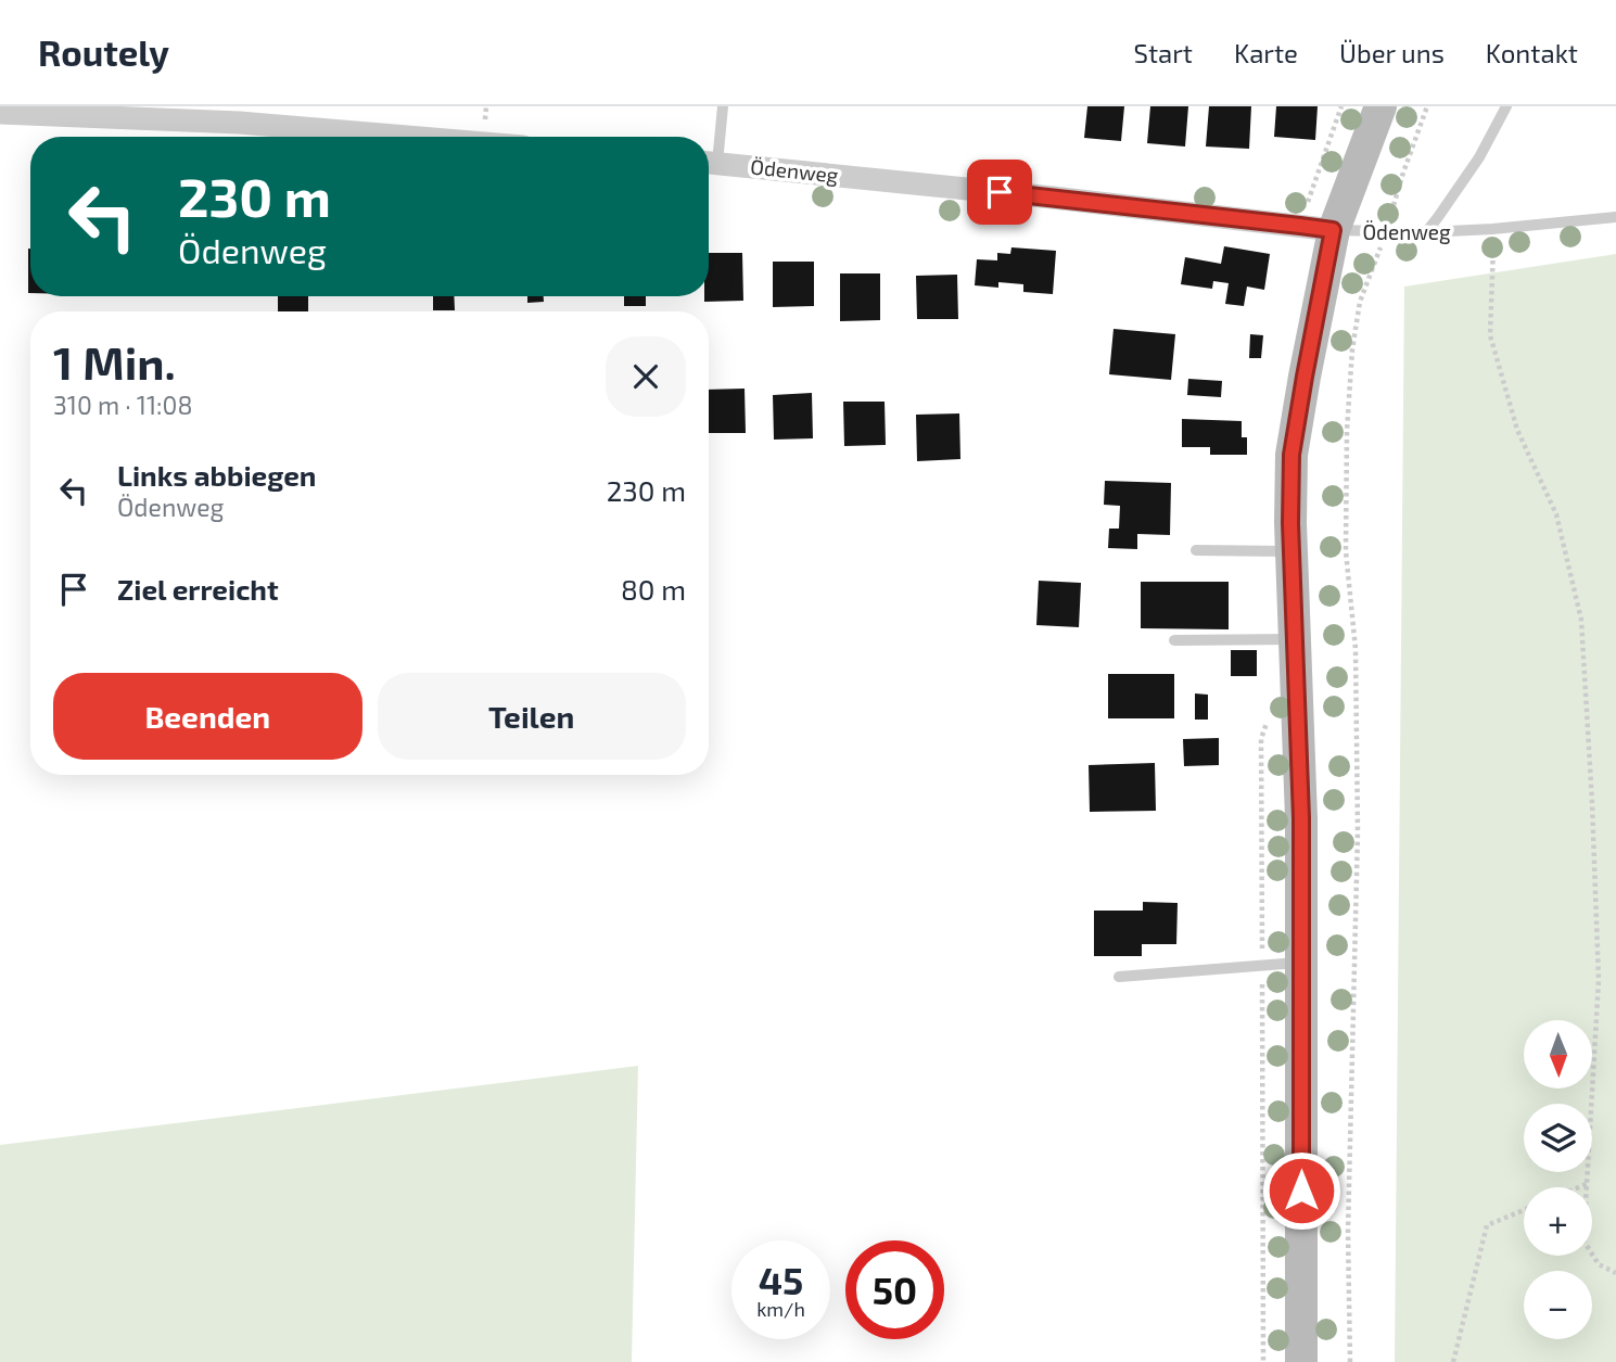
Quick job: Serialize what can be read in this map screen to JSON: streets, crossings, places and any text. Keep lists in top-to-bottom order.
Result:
{
  "streets": {
    "street": ["Ödenweg"]
  },
  "north": "bottom",
  "page": {
    "header": "Routely",
    "nav": [
      "Start",
      "Karte",
      "Über uns",
      "Kontakt"
    ],
    "turn": ["230 m", "Ödenweg"],
    "heading": ["1 Min.", "310 m · 11:08"],
    "list": [
      {
        "name": "Links abbiegen",
        "note": "Ödenweg",
        "value": "230 m"
      },
      {
        "name": "Ziel erreicht",
        "value": "80 m"
      }
    ],
    "buttons": ["Beenden", "Teilen"],
    "map_buttons": ["+", "−"],
    "speed": "45 km/h",
    "limit": "50"
  }
}
